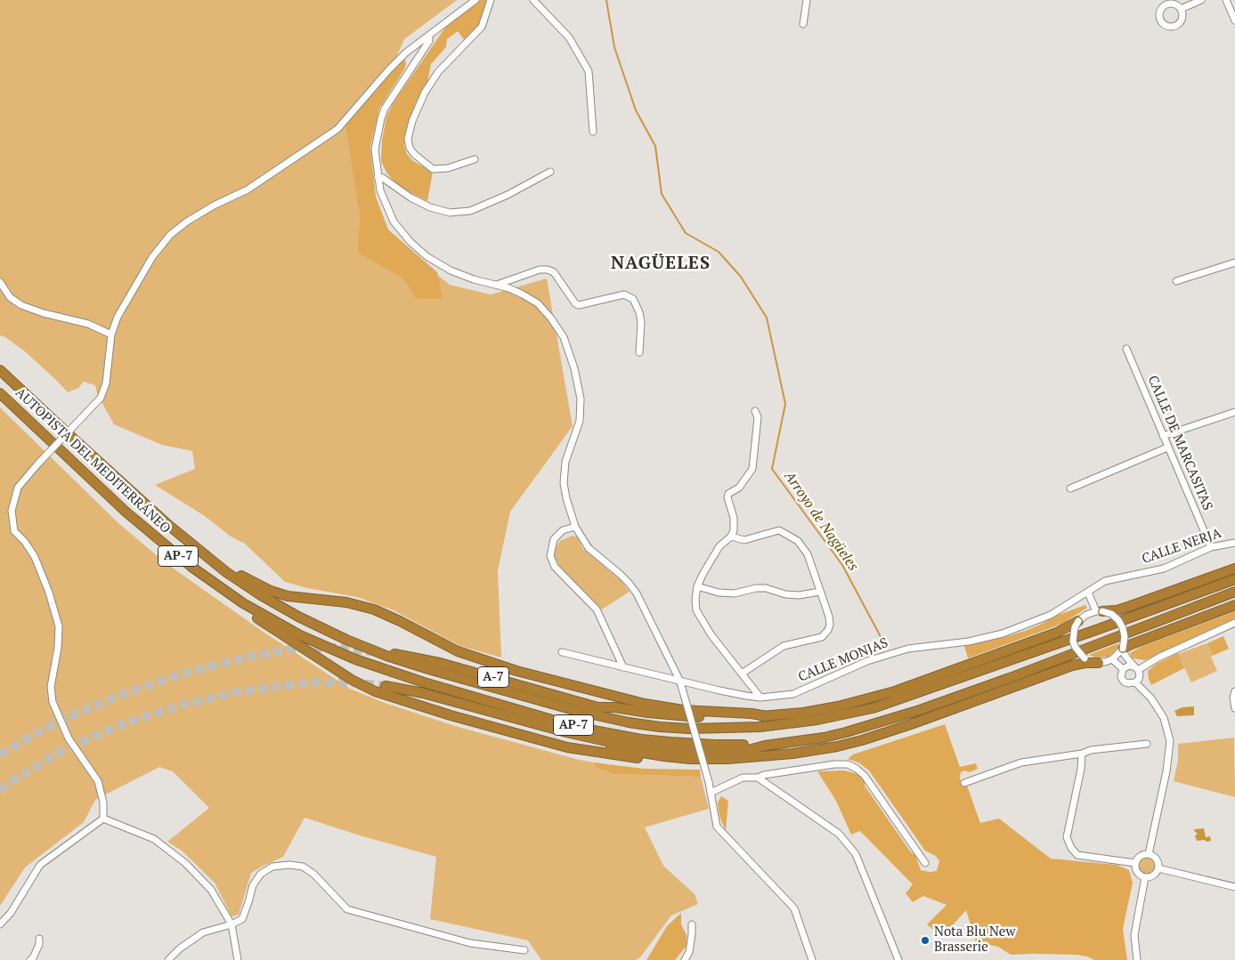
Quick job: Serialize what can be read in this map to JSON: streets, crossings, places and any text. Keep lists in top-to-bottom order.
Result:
{
  "streets": {
    "highway": ["AUTOPISTA DEL MEDITERRÁNEO", "AP-7", "A-7"],
    "street": ["CALLE DE MARCASITAS", "CALLE NERJA", "CALLE MONJAS"]
  },
  "crossings": [
    ["CALLE DE MARCASITAS", "CALLE NERJA"],
    ["AUTOPISTA DEL MEDITERRÁNEO", "A-7"],
    ["CALLE NERJA", "CALLE MONJAS"]
  ],
  "districts": ["NAGÜELES"],
  "water": ["Arroyo de Nagüeles"],
  "places": ["Nota Blu New Brasserie"]
}
